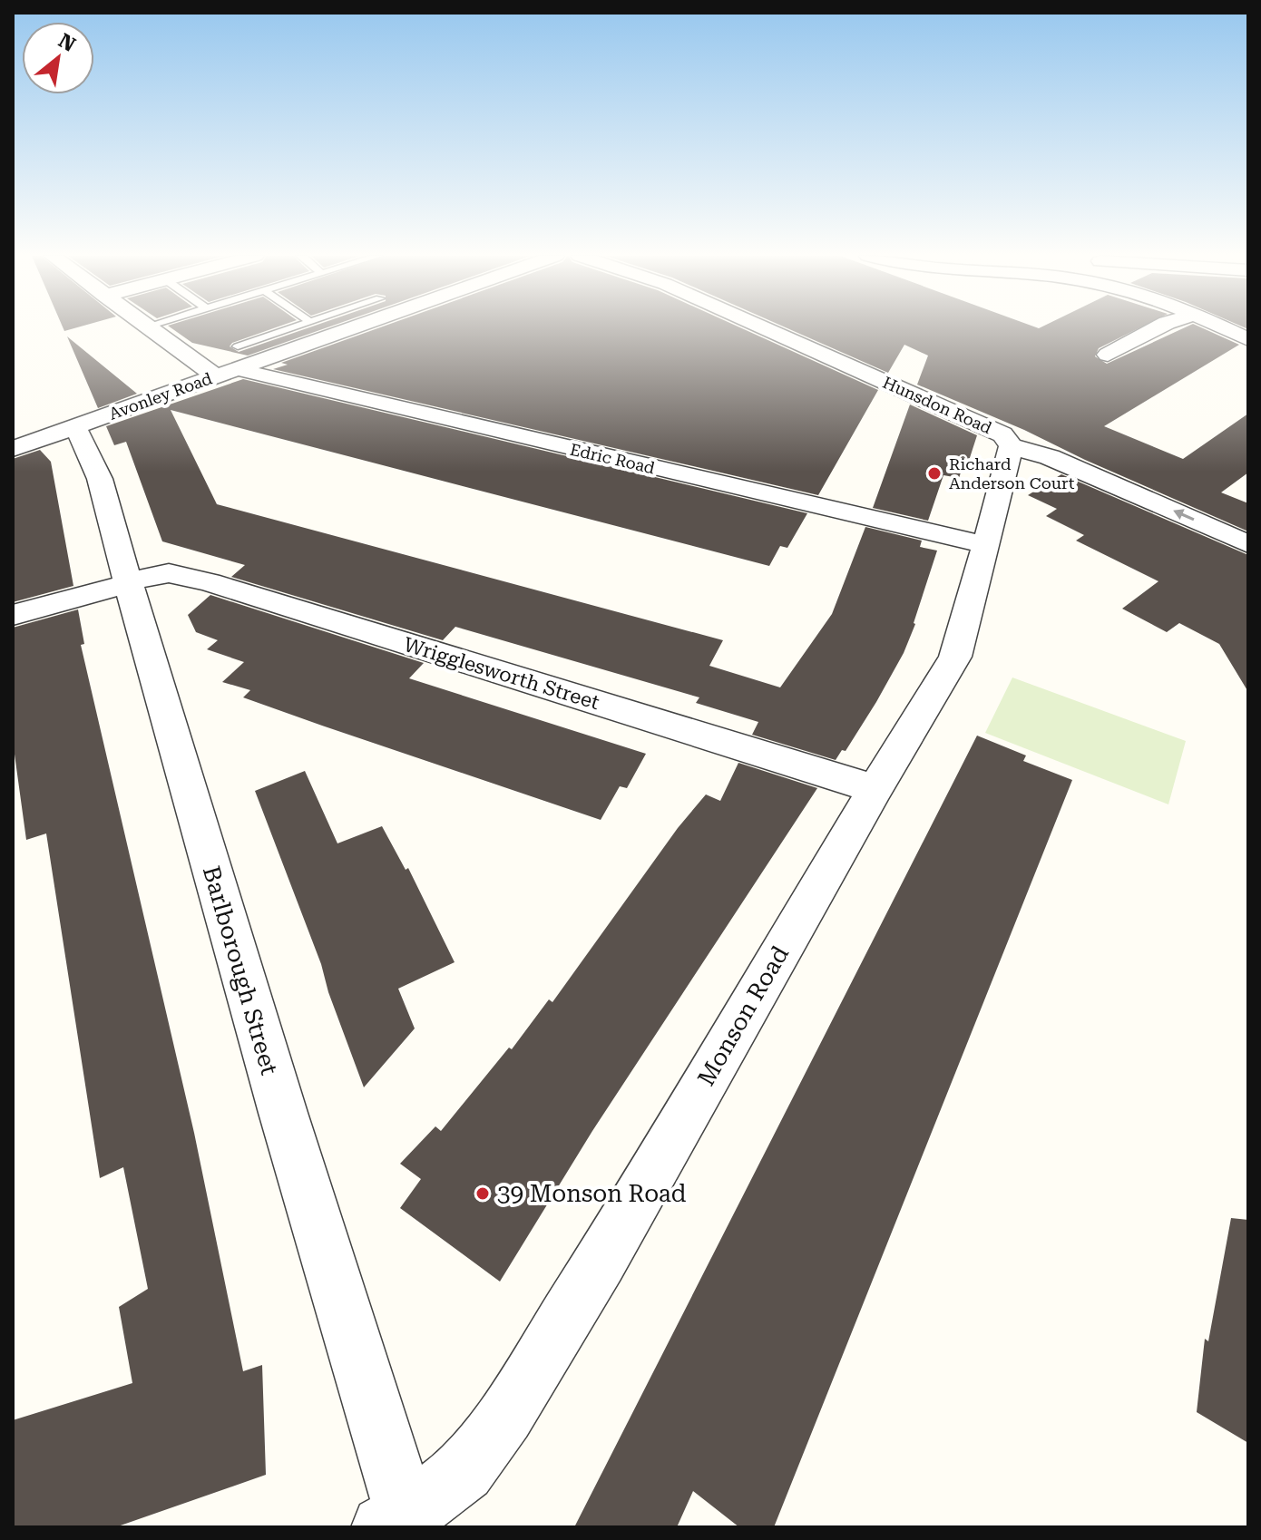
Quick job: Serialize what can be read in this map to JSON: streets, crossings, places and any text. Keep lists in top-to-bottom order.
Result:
{
  "streets": {
    "street": [
      "Avonley Road",
      "Hunsdon Road",
      "Edric Road",
      "Wrigglesworth Street",
      "Barlborough Street",
      "Monson Road"
    ]
  },
  "crossings": [
    ["Avonley Road", "Edric Road"],
    ["Avonley Road", "Barlborough Street"],
    ["Hunsdon Road", "Monson Road"],
    ["Edric Road", "Monson Road"],
    ["Wrigglesworth Street", "Barlborough Street"],
    ["Wrigglesworth Street", "Monson Road"],
    ["Barlborough Street", "Monson Road"]
  ],
  "one_way": ["Hunsdon Road"],
  "places": ["Richard Anderson Court", "39 Monson Road"],
  "north": "top right"
}
